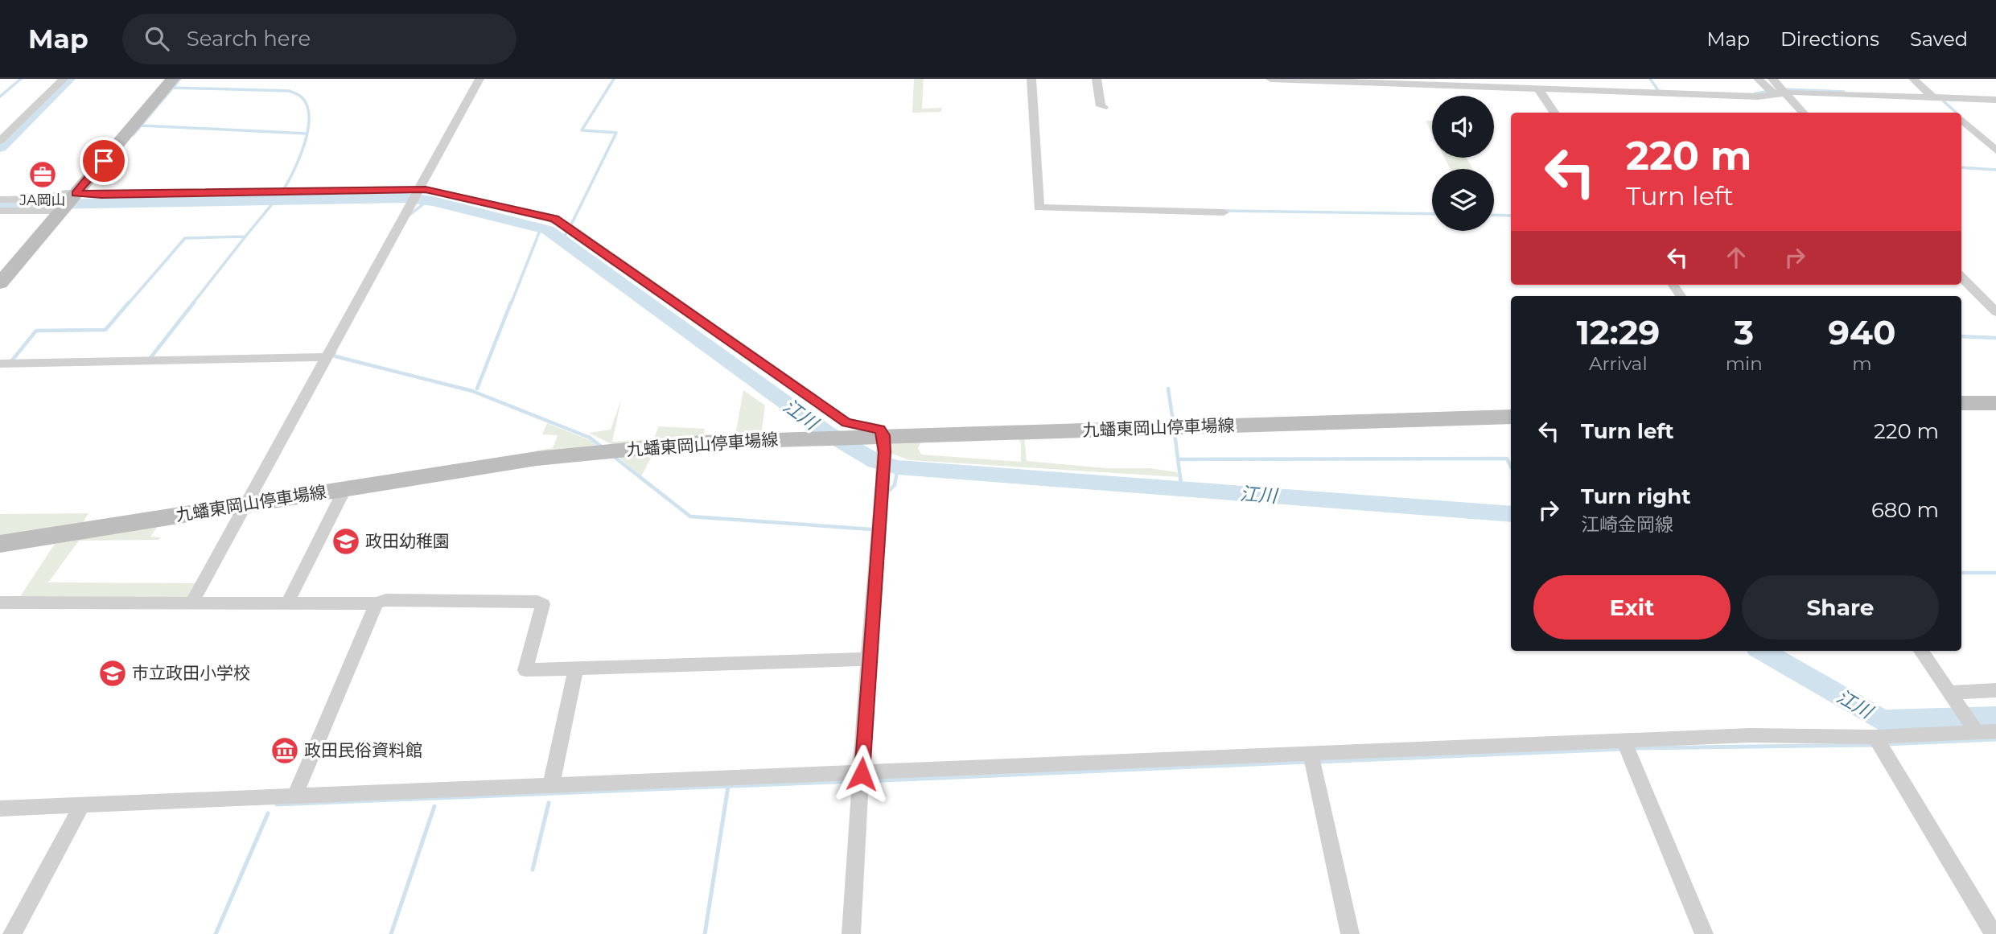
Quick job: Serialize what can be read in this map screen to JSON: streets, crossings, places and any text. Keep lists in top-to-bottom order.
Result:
{
  "streets": {
    "main road": ["九蟠東岡山停車場線"]
  },
  "water": ["江川"],
  "places": {
    "office": ["JA岡山"],
    "school or university": ["政田幼稚園", "市立政田小学校"],
    "museum": ["政田民俗資料館"]
  },
  "page": {
    "header": "Map",
    "search": "Search here",
    "nav": ["Map", "Directions", "Saved"],
    "turn": ["220 m", "Turn left"],
    "eta": [
      "12:29",
      "Arrival",
      "3",
      "min",
      "940",
      "m"
    ],
    "list": [
      {
        "name": "Turn left",
        "value": "220 m"
      },
      {
        "name": "Turn right",
        "note": "江崎金岡線",
        "value": "680 m"
      }
    ],
    "buttons": ["Exit", "Share"]
  }
}
